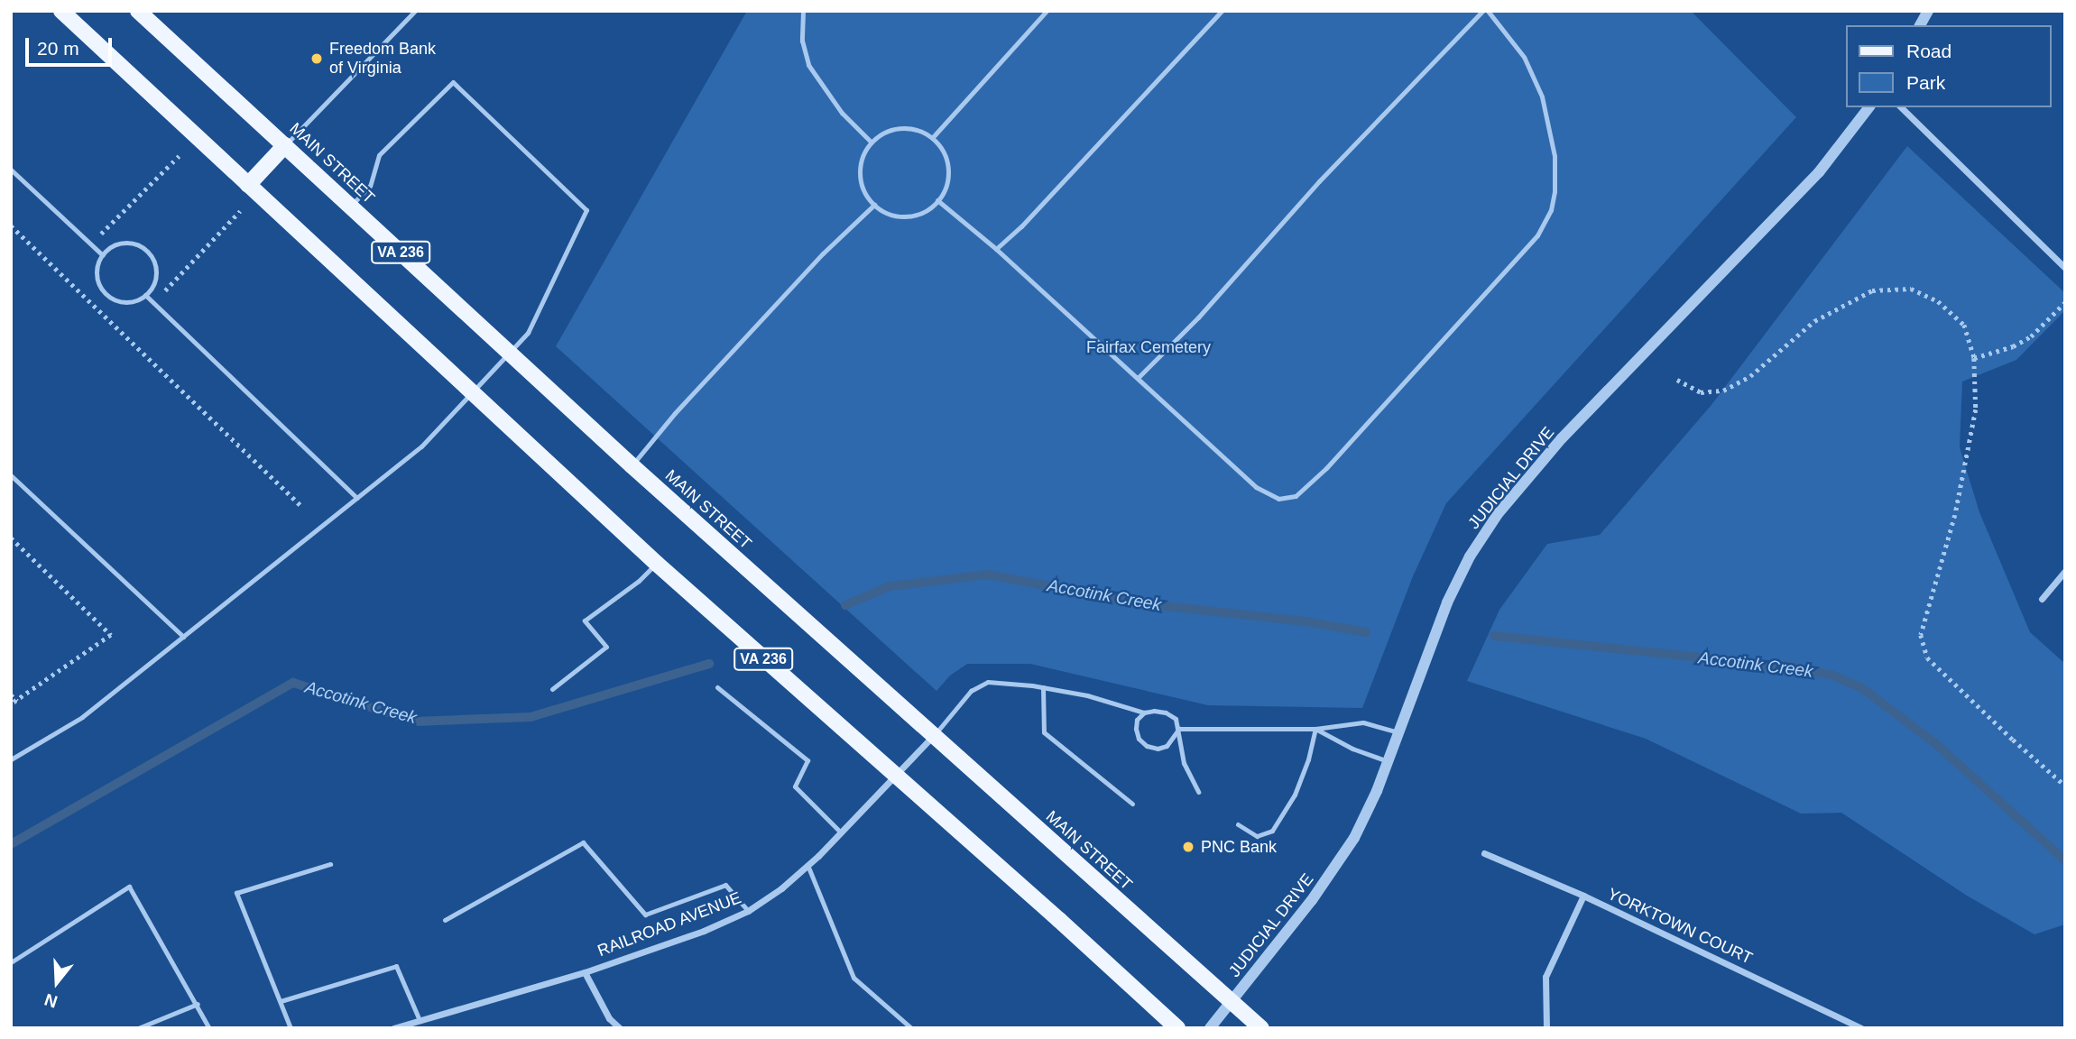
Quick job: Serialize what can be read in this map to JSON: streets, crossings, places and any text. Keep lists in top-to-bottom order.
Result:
{
  "streets": {
    "main road": ["MAIN STREET", "VA 236"],
    "street": ["JUDICIAL DRIVE", "RAILROAD AVENUE", "YORKTOWN COURT"]
  },
  "crossings": [
    ["MAIN STREET", "JUDICIAL DRIVE"],
    ["MAIN STREET", "RAILROAD AVENUE"],
    ["VA 236", "RAILROAD AVENUE"]
  ],
  "water": ["Accotink Creek"],
  "parks": ["Fairfax Cemetery"],
  "places": ["Freedom Bank of Virginia", "PNC Bank"],
  "legend": ["Road", "Park"],
  "scale_bar": "20 m",
  "north": "bottom"
}
